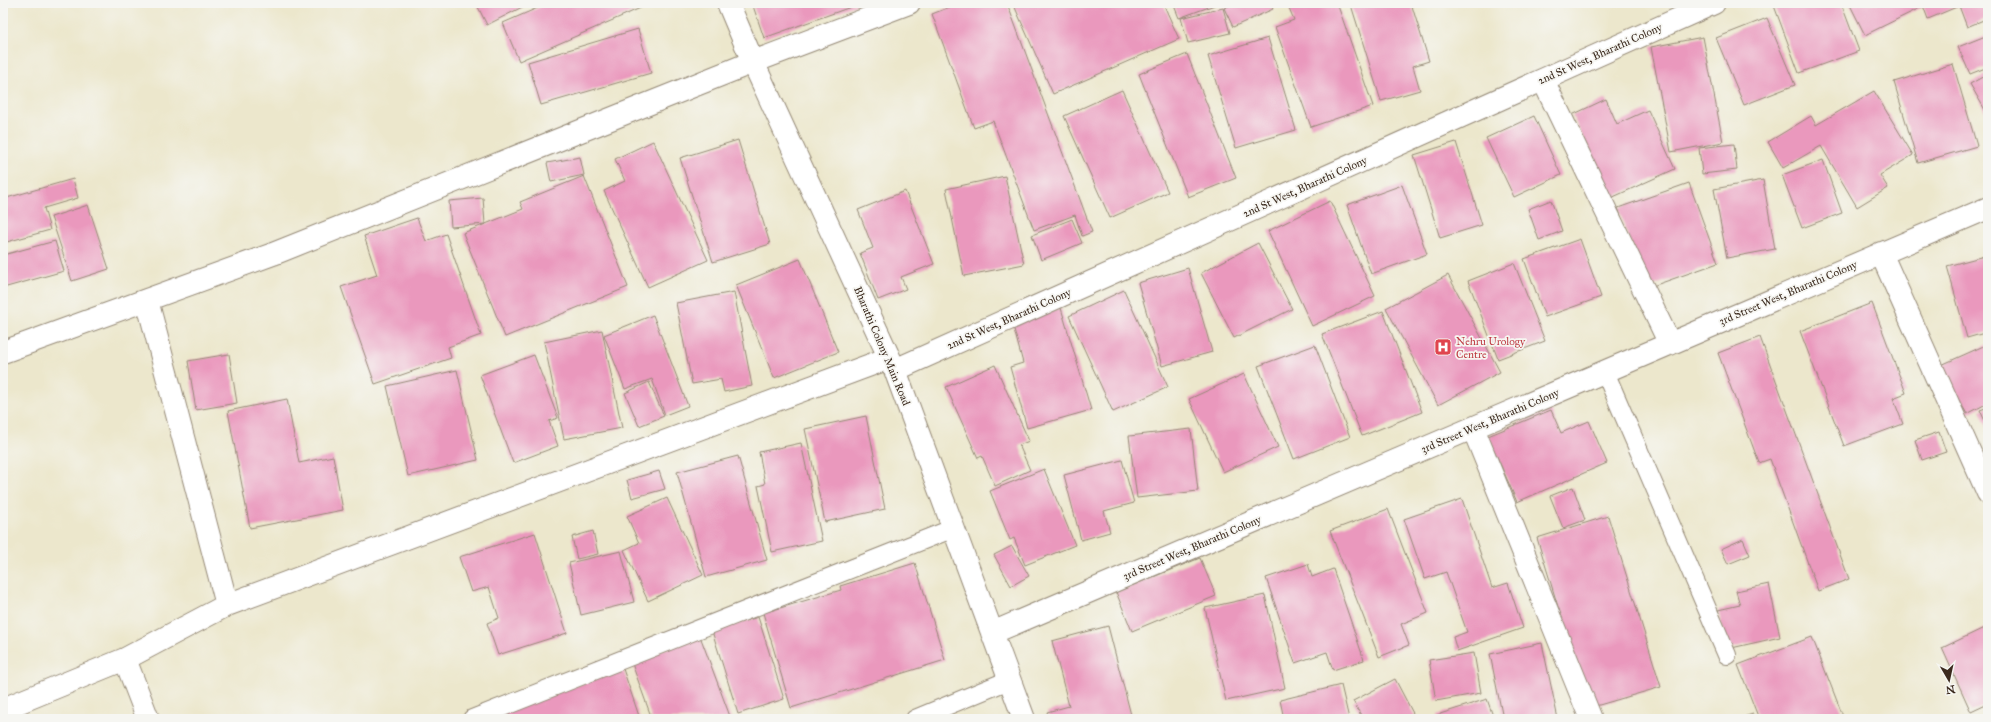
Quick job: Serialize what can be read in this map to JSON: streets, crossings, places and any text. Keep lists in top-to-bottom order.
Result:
{
  "streets": {
    "street": ["2nd St West, Bharathi Colony", "3rd Street West, Bharathi Colony", "Bharathi Colony Main Road"]
  },
  "crossings": [
    ["2nd St West, Bharathi Colony", "Bharathi Colony Main Road"],
    ["3rd Street West, Bharathi Colony", "Bharathi Colony Main Road"]
  ],
  "places": {
    "hospital": ["Nehru Urology Centre"]
  },
  "north": "bottom"
}
